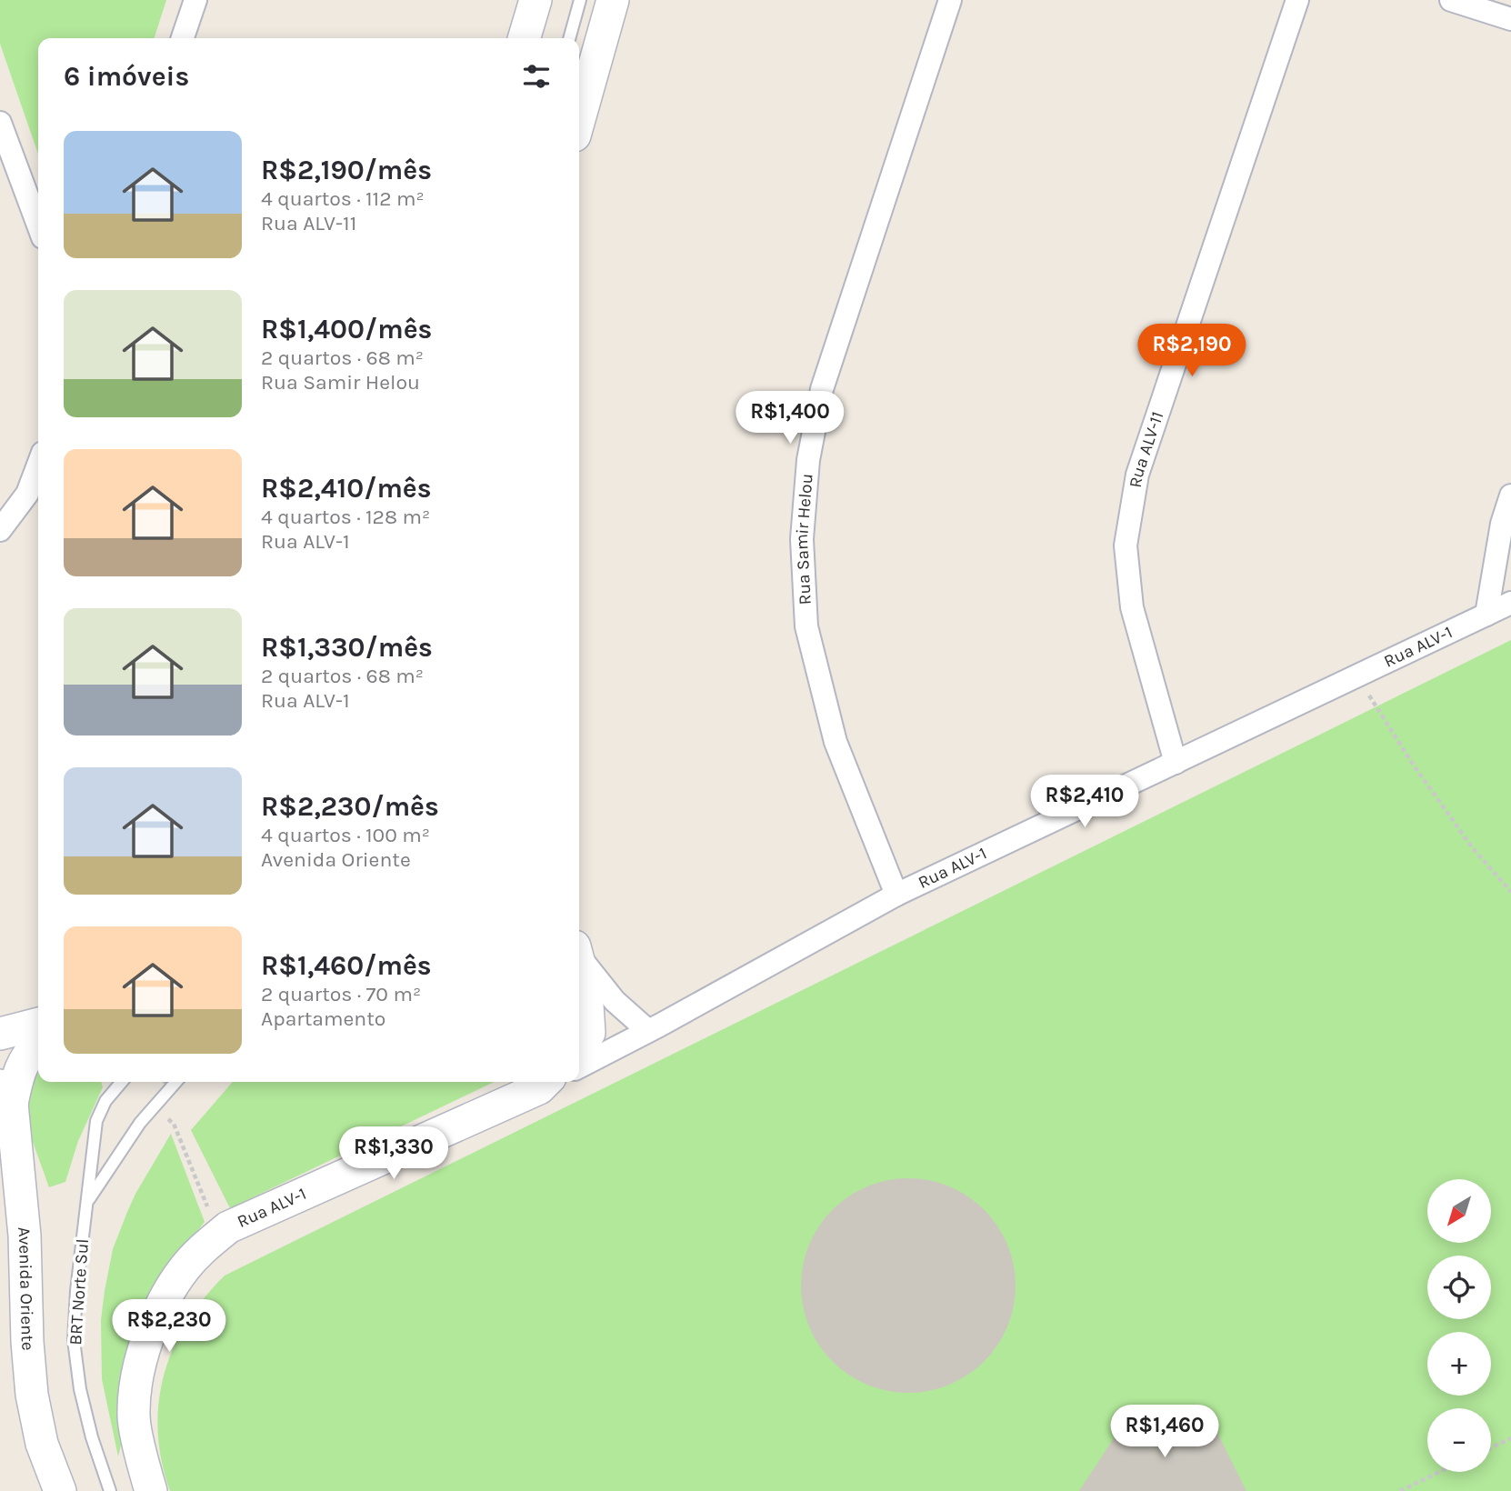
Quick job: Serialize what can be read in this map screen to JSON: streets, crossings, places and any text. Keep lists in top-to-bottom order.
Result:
{
  "streets": {
    "main road": ["Rua ALV-1", "Avenida Oriente"],
    "street": ["Rua ALV-11", "Rua Samir Helou"],
    "lane": ["BRT Norte Sul"]
  },
  "crossings": [
    ["Rua ALV-11", "Rua ALV-1"],
    ["Rua Samir Helou", "Rua ALV-1"]
  ],
  "north": "bottom left",
  "page": {
    "heading": "6 imóveis",
    "list": [
      {
        "name": "R$2,190/mês",
        "note": "4 quartos · 112 m² · Rua ALV-11"
      },
      {
        "name": "R$1,400/mês",
        "note": "2 quartos · 68 m² · Rua Samir Helou"
      },
      {
        "name": "R$2,410/mês",
        "note": "4 quartos · 128 m² · Rua ALV-1"
      },
      {
        "name": "R$1,330/mês",
        "note": "2 quartos · 68 m² · Rua ALV-1"
      },
      {
        "name": "R$2,230/mês",
        "note": "4 quartos · 100 m² · Avenida Oriente"
      },
      {
        "name": "R$1,460/mês",
        "note": "2 quartos · 70 m² · Apartamento"
      }
    ],
    "price": [
      "R$2,190",
      "R$1,400",
      "R$2,410",
      "R$1,330",
      "R$2,230",
      "R$1,460"
    ],
    "map_buttons": ["+", "−"]
  }
}
